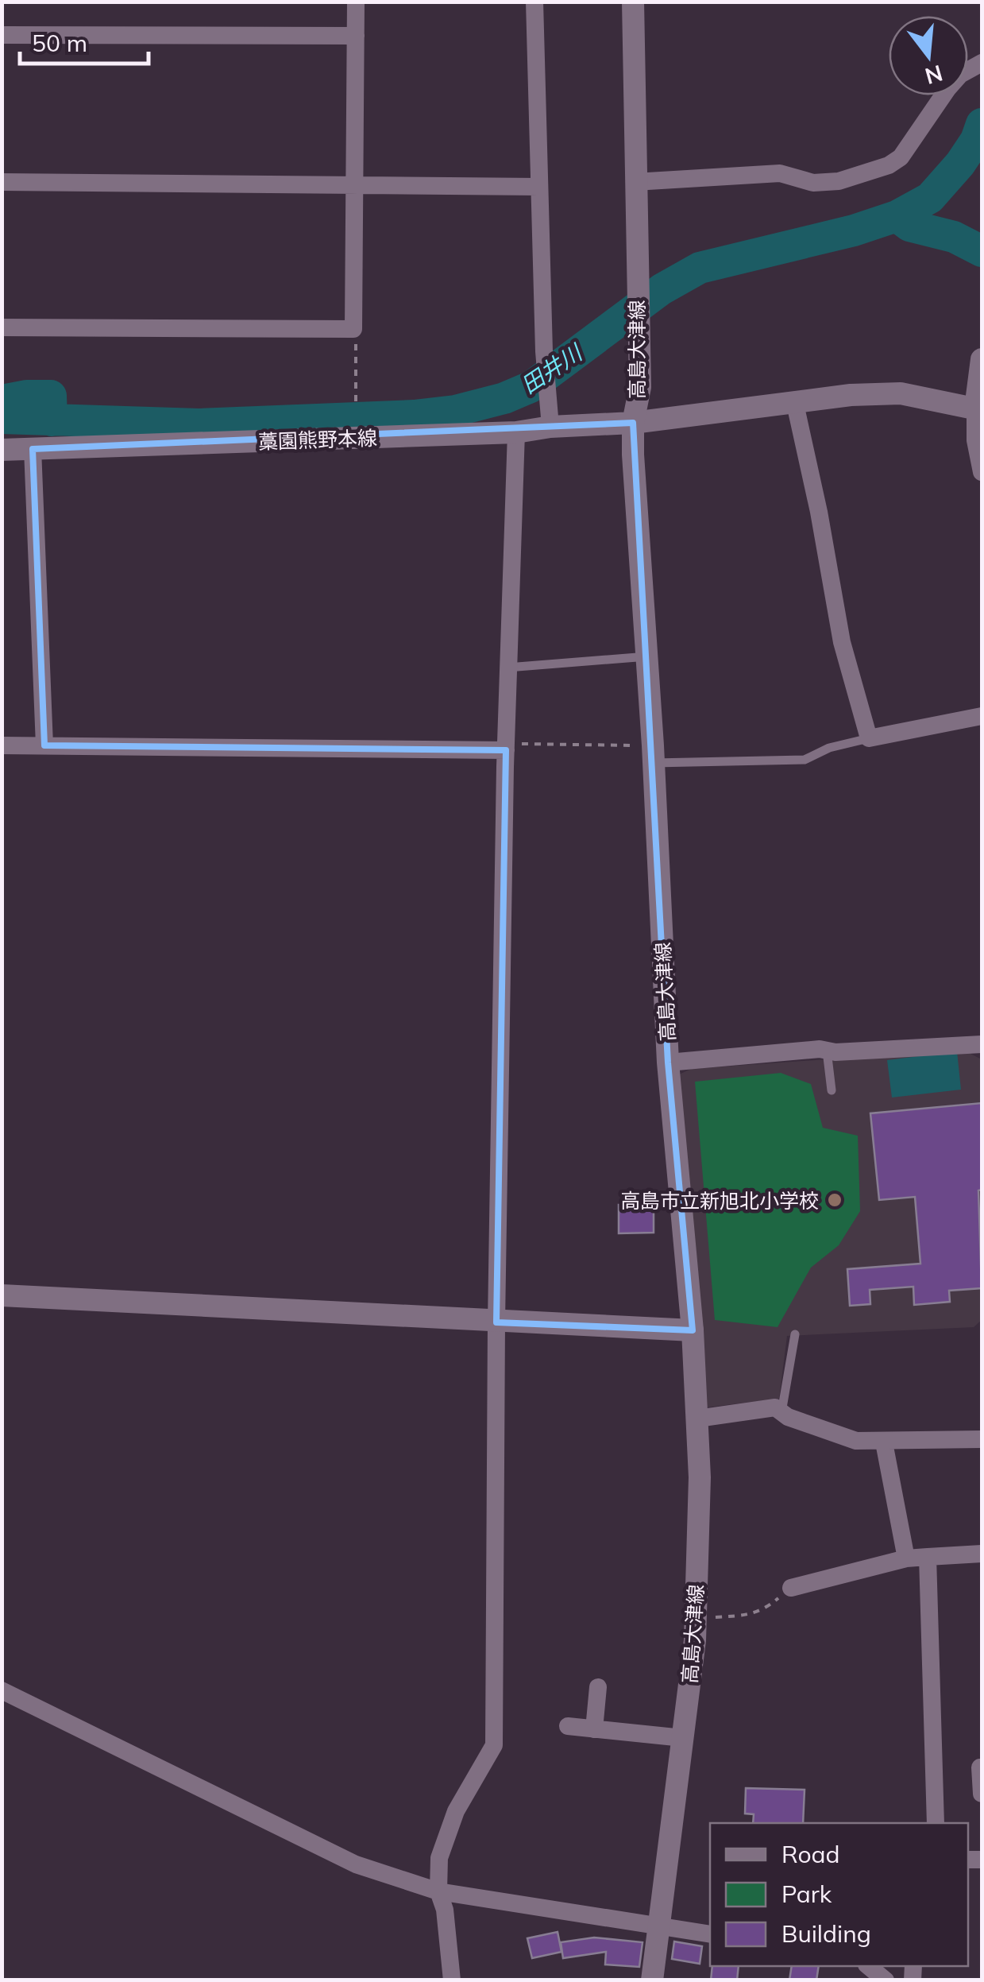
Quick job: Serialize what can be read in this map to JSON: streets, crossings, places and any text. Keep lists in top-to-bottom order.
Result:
{
  "streets": {
    "main road": ["高島大津線", "藁園熊野本線"]
  },
  "crossings": [
    ["高島大津線", "藁園熊野本線"]
  ],
  "water": ["田井川"],
  "places": ["高島市立新旭北小学校"],
  "legend": ["Road", "Park", "Building"],
  "scale_bar": "50 m",
  "north": "bottom"
}
